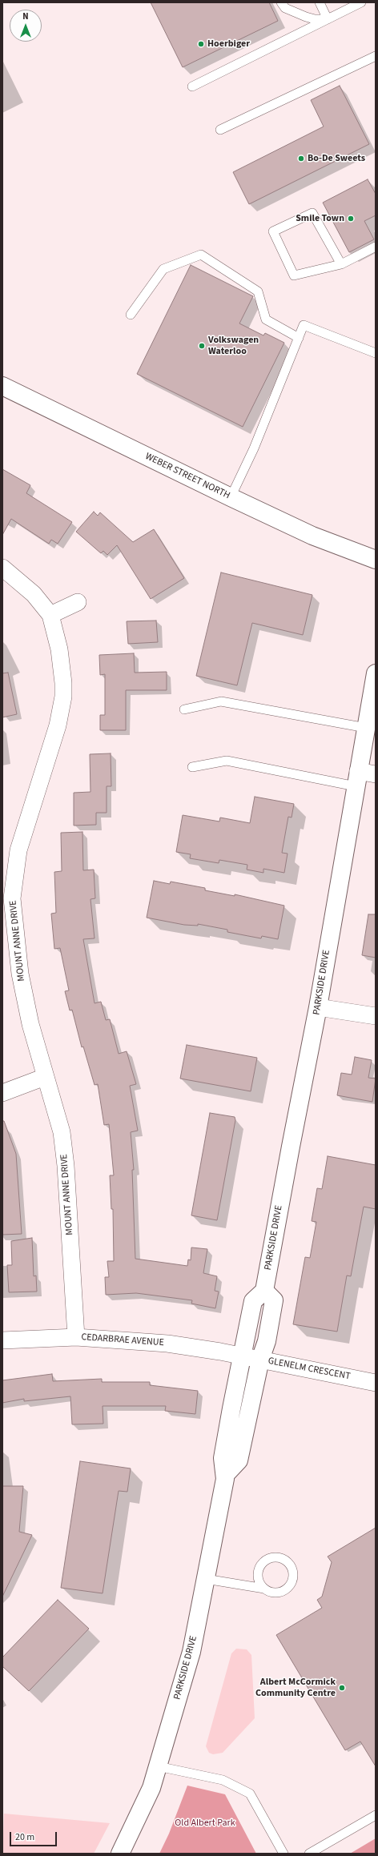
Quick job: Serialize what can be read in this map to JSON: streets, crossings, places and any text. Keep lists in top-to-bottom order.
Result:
{
  "streets": {
    "street": [
      "WEBER STREET NORTH",
      "MOUNT ANNE DRIVE",
      "PARKSIDE DRIVE",
      "CEDARBRAE AVENUE",
      "GLENELM CRESCENT"
    ]
  },
  "crossings": [
    ["MOUNT ANNE DRIVE", "CEDARBRAE AVENUE"],
    ["PARKSIDE DRIVE", "CEDARBRAE AVENUE"],
    ["PARKSIDE DRIVE", "GLENELM CRESCENT"],
    ["CEDARBRAE AVENUE", "GLENELM CRESCENT"]
  ],
  "parks": ["Old Albert Park"],
  "places": [
    "Hoerbiger",
    "Bo-De Sweets",
    "Smile Town",
    "Volkswagen Waterloo",
    "Albert McCormick Community Centre"
  ],
  "scale_bar": "20 m",
  "north": "top"
}
